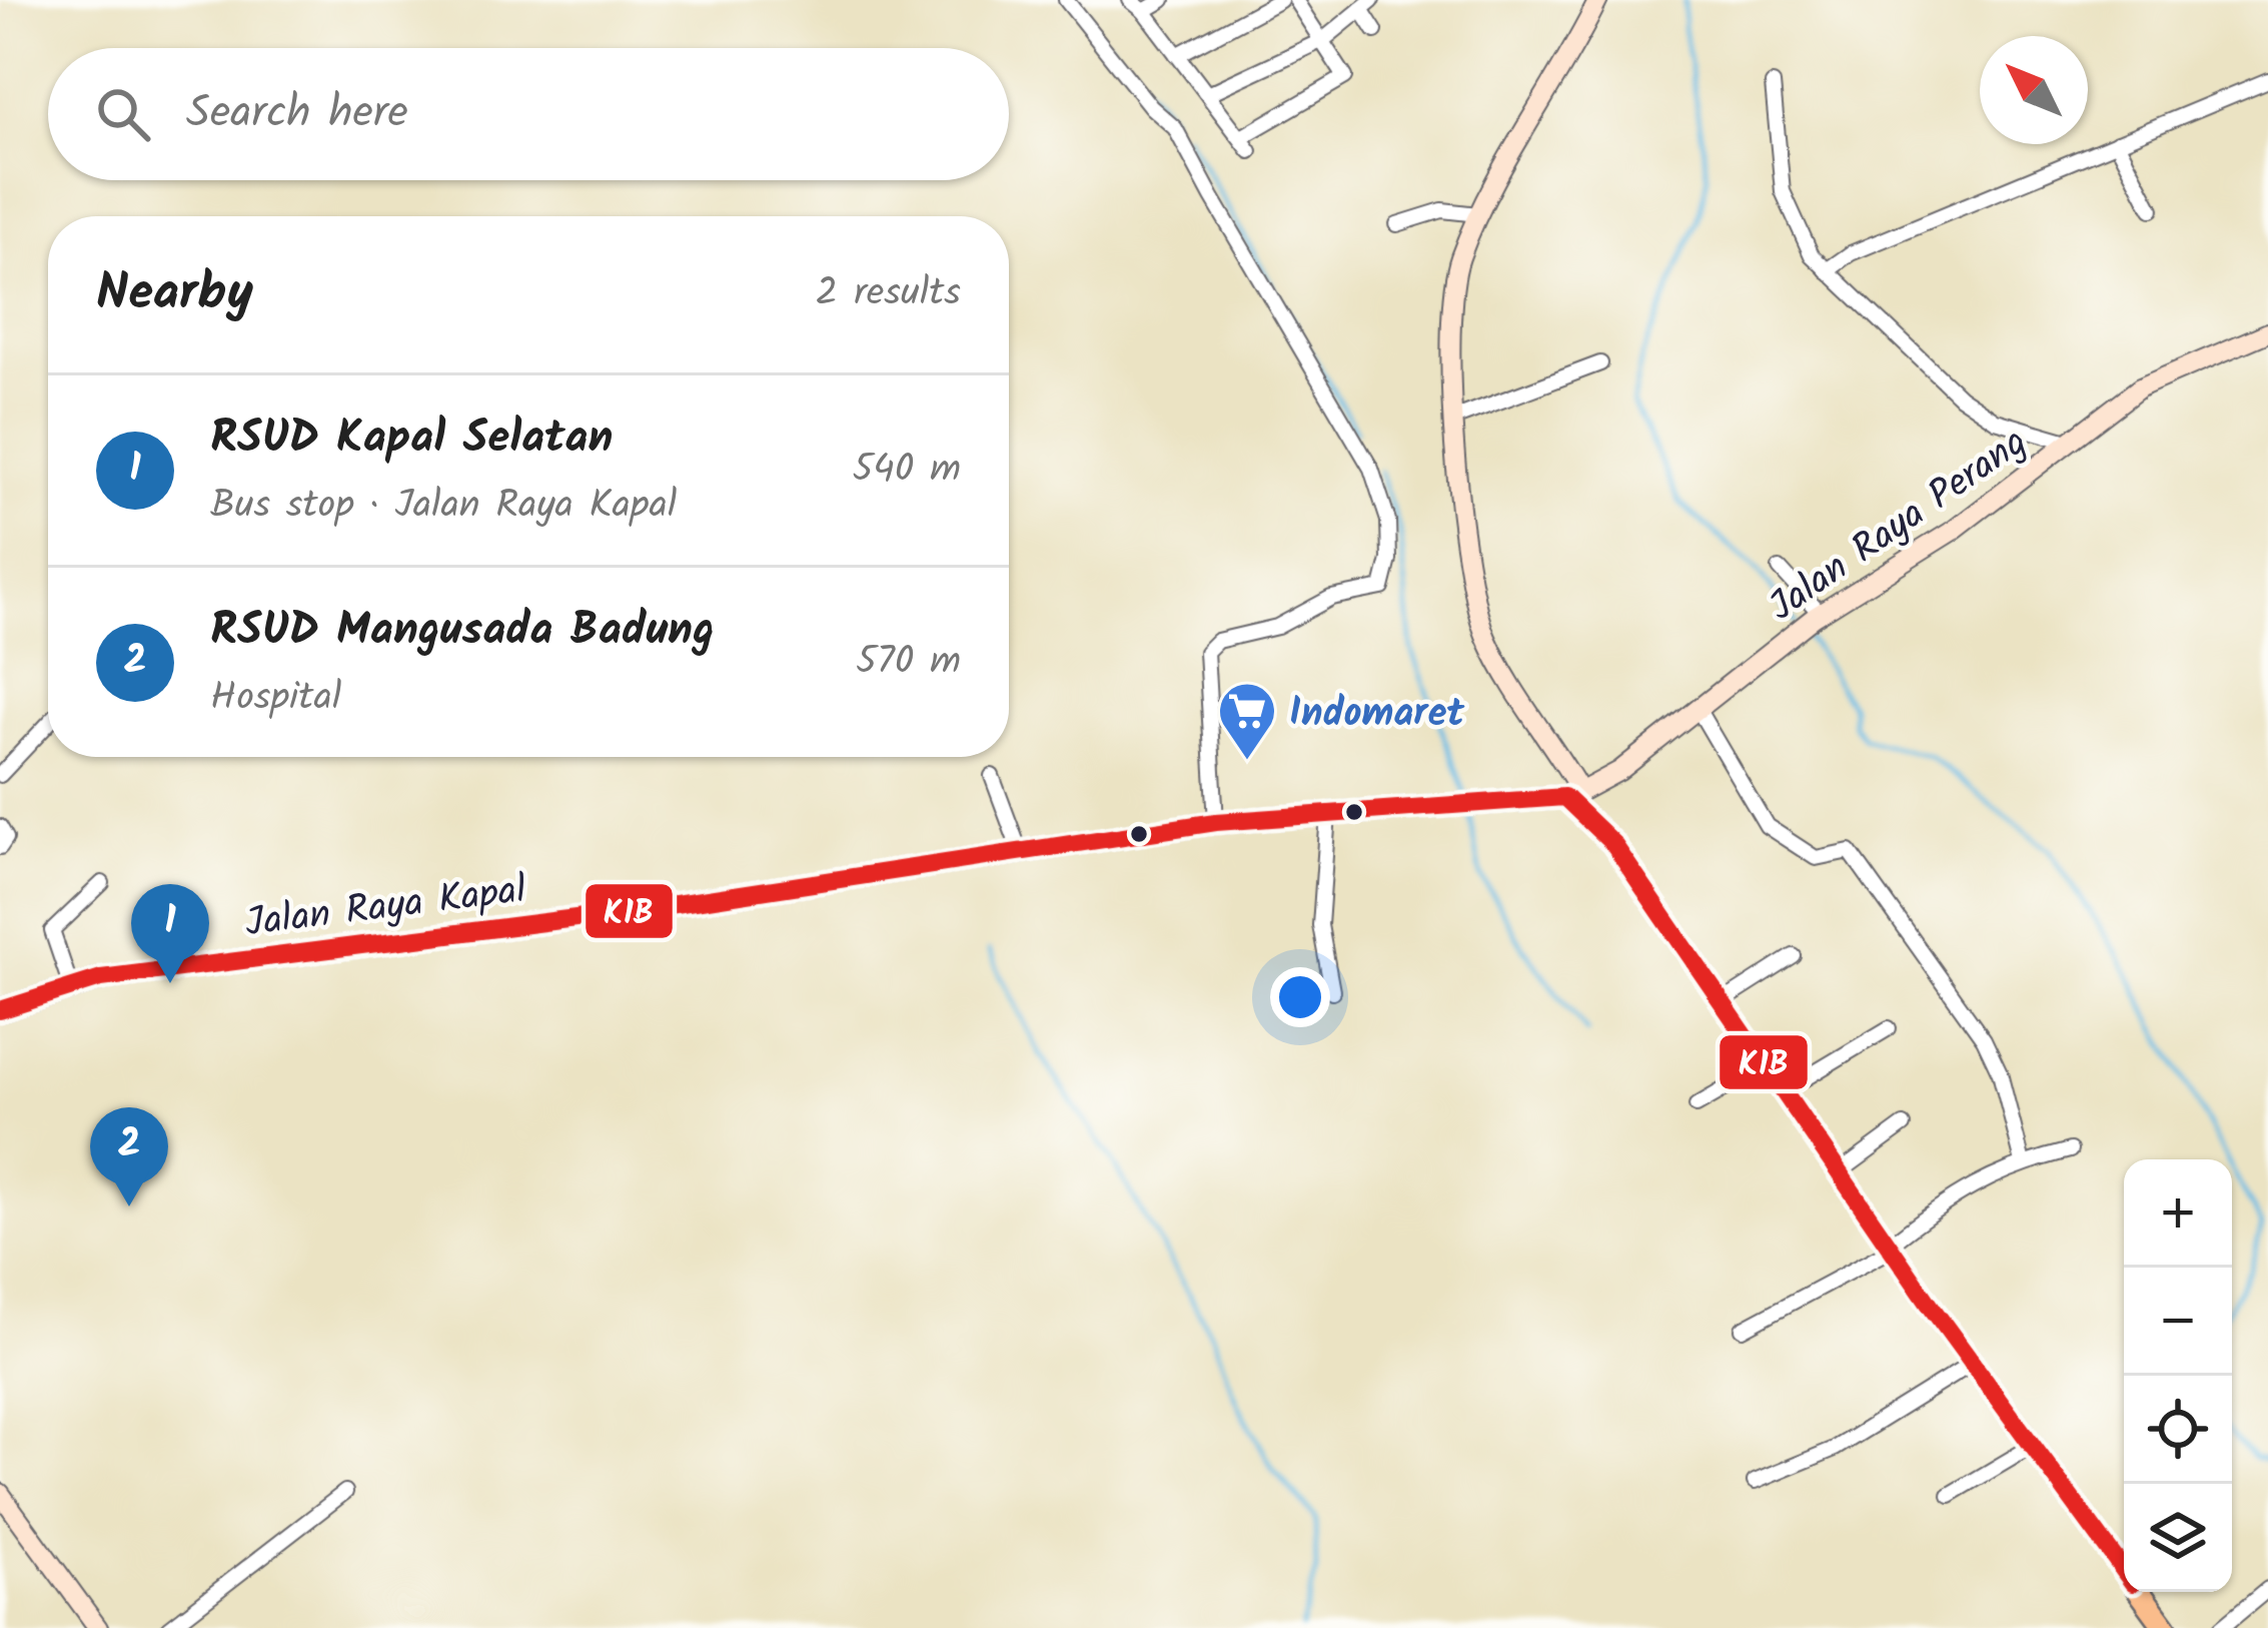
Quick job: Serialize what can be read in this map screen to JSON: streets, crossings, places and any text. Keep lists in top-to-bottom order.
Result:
{
  "streets": {
    "highway": ["Jalan Raya Kapal"],
    "main road": ["Jalan Raya Perang"]
  },
  "crossings": [
    ["Jalan Raya Perang", "Jalan Raya Kapal"]
  ],
  "places": {
    "supermarket": ["Indomaret"]
  },
  "lines": ["transit line K1B"],
  "north": "top left",
  "page": {
    "search": "Search here",
    "heading": ["Nearby", "2 results"],
    "list": [
      {
        "mark": "1",
        "name": "RSUD Kapal Selatan",
        "note": "Bus stop · Jalan Raya Kapal",
        "value": "540 m"
      },
      {
        "mark": "2",
        "name": "RSUD Mangusada Badung",
        "note": "Hospital",
        "value": "570 m"
      }
    ],
    "pins": ["1", "2"],
    "map_buttons": ["+", "−"]
  }
}
